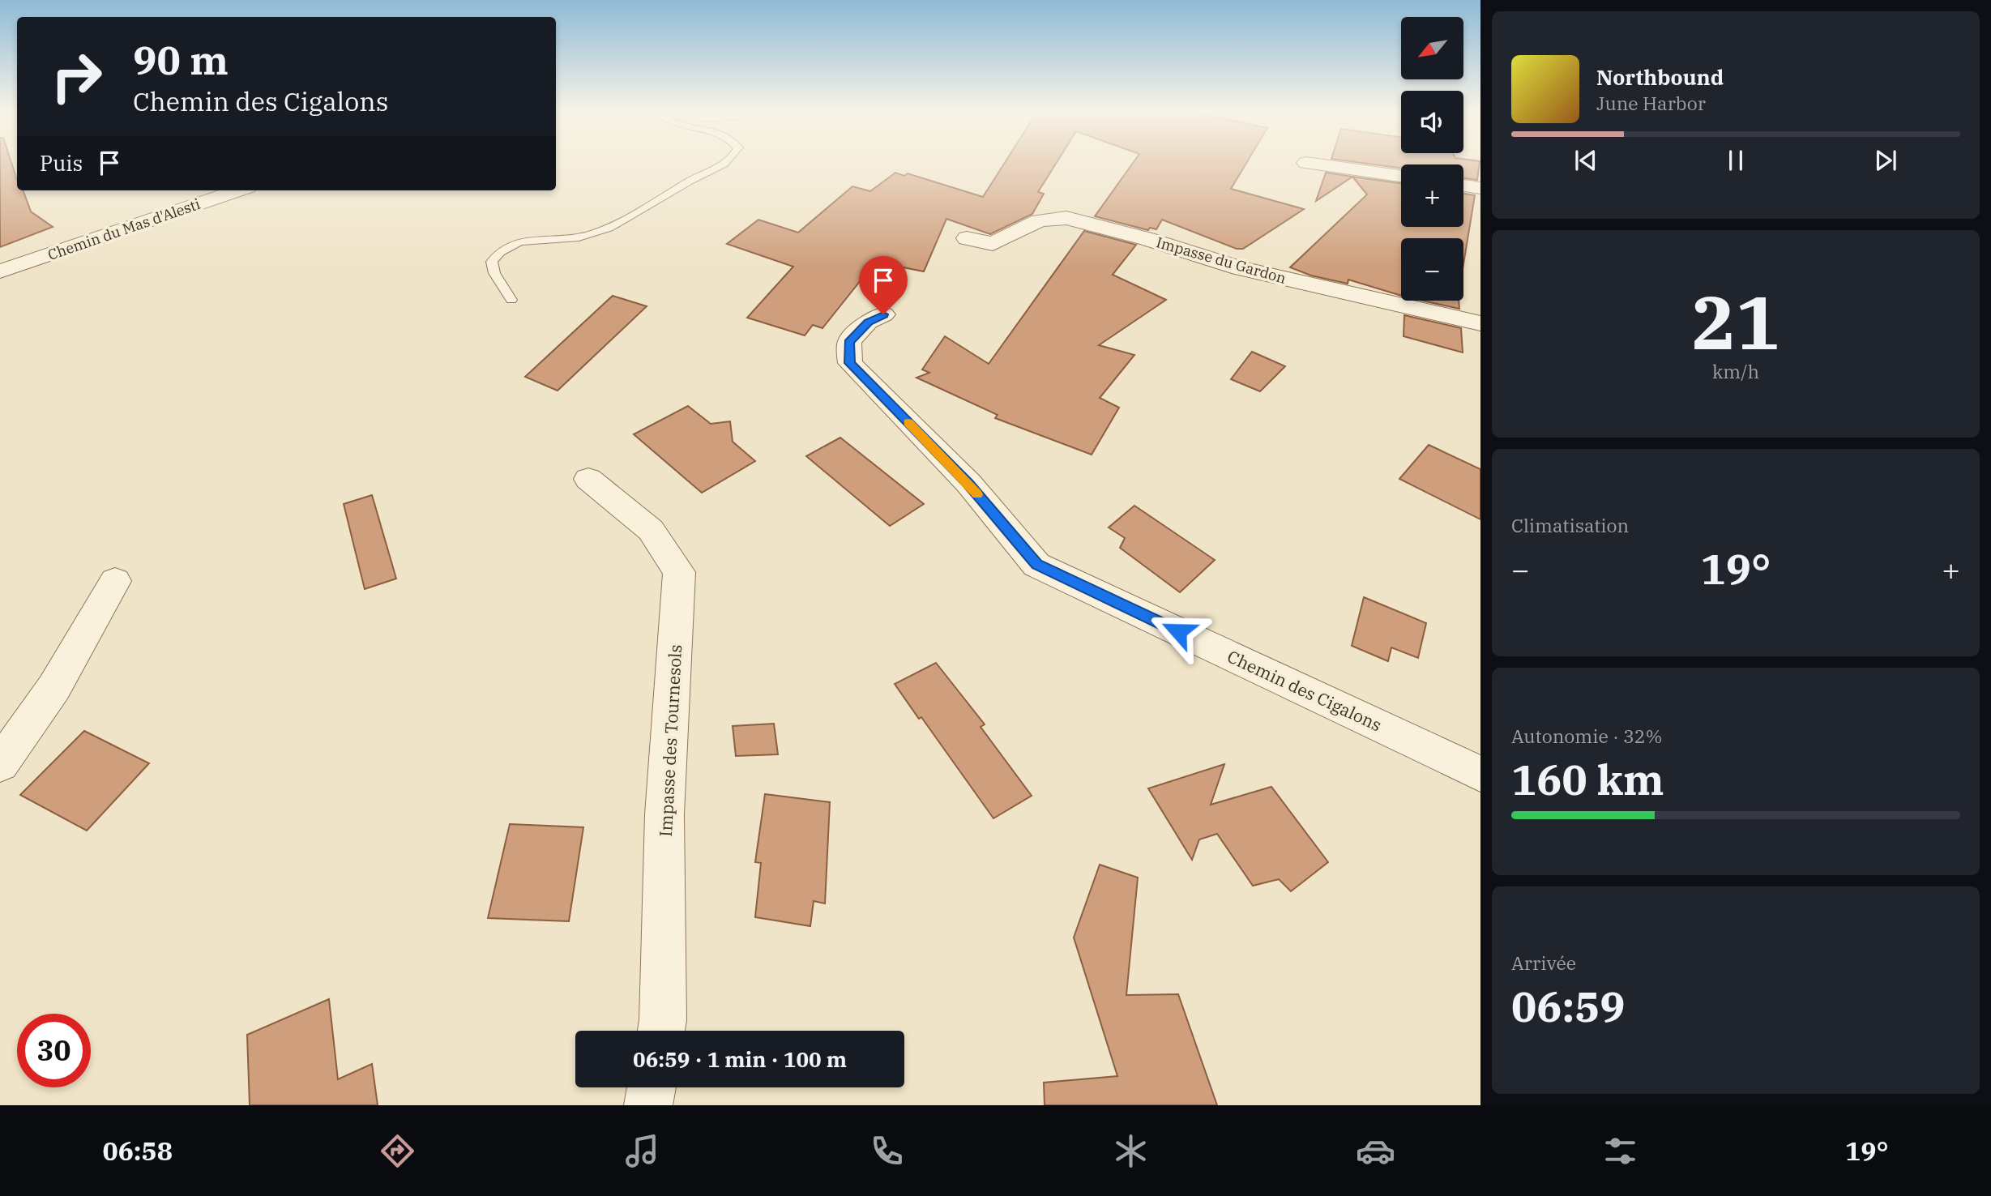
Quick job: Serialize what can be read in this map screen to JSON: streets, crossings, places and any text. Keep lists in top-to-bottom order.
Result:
{
  "streets": {
    "street": [
      "Chemin du Mas d'Alesti",
      "Impasse du Gardon",
      "Chemin des Cigalons",
      "Impasse des Tournesols"
    ]
  },
  "north": "bottom left",
  "page": {
    "map_buttons": ["+", "−"],
    "turn": ["90 m", "Chemin des Cigalons"],
    "song": ["Northbound", "June Harbor"],
    "then": "Puis",
    "tile": [
      ["21", "km/h"],
      "Climatisation",
      ["Autonomie · 32%", "160 km"],
      ["Arrivée", "06:59"]
    ],
    "heat": ["−", "19°", "+"],
    "limit": "30",
    "trip": "06:59 · 1 min · 100 m",
    "tabs": ["06:58", "19°"]
  }
}
